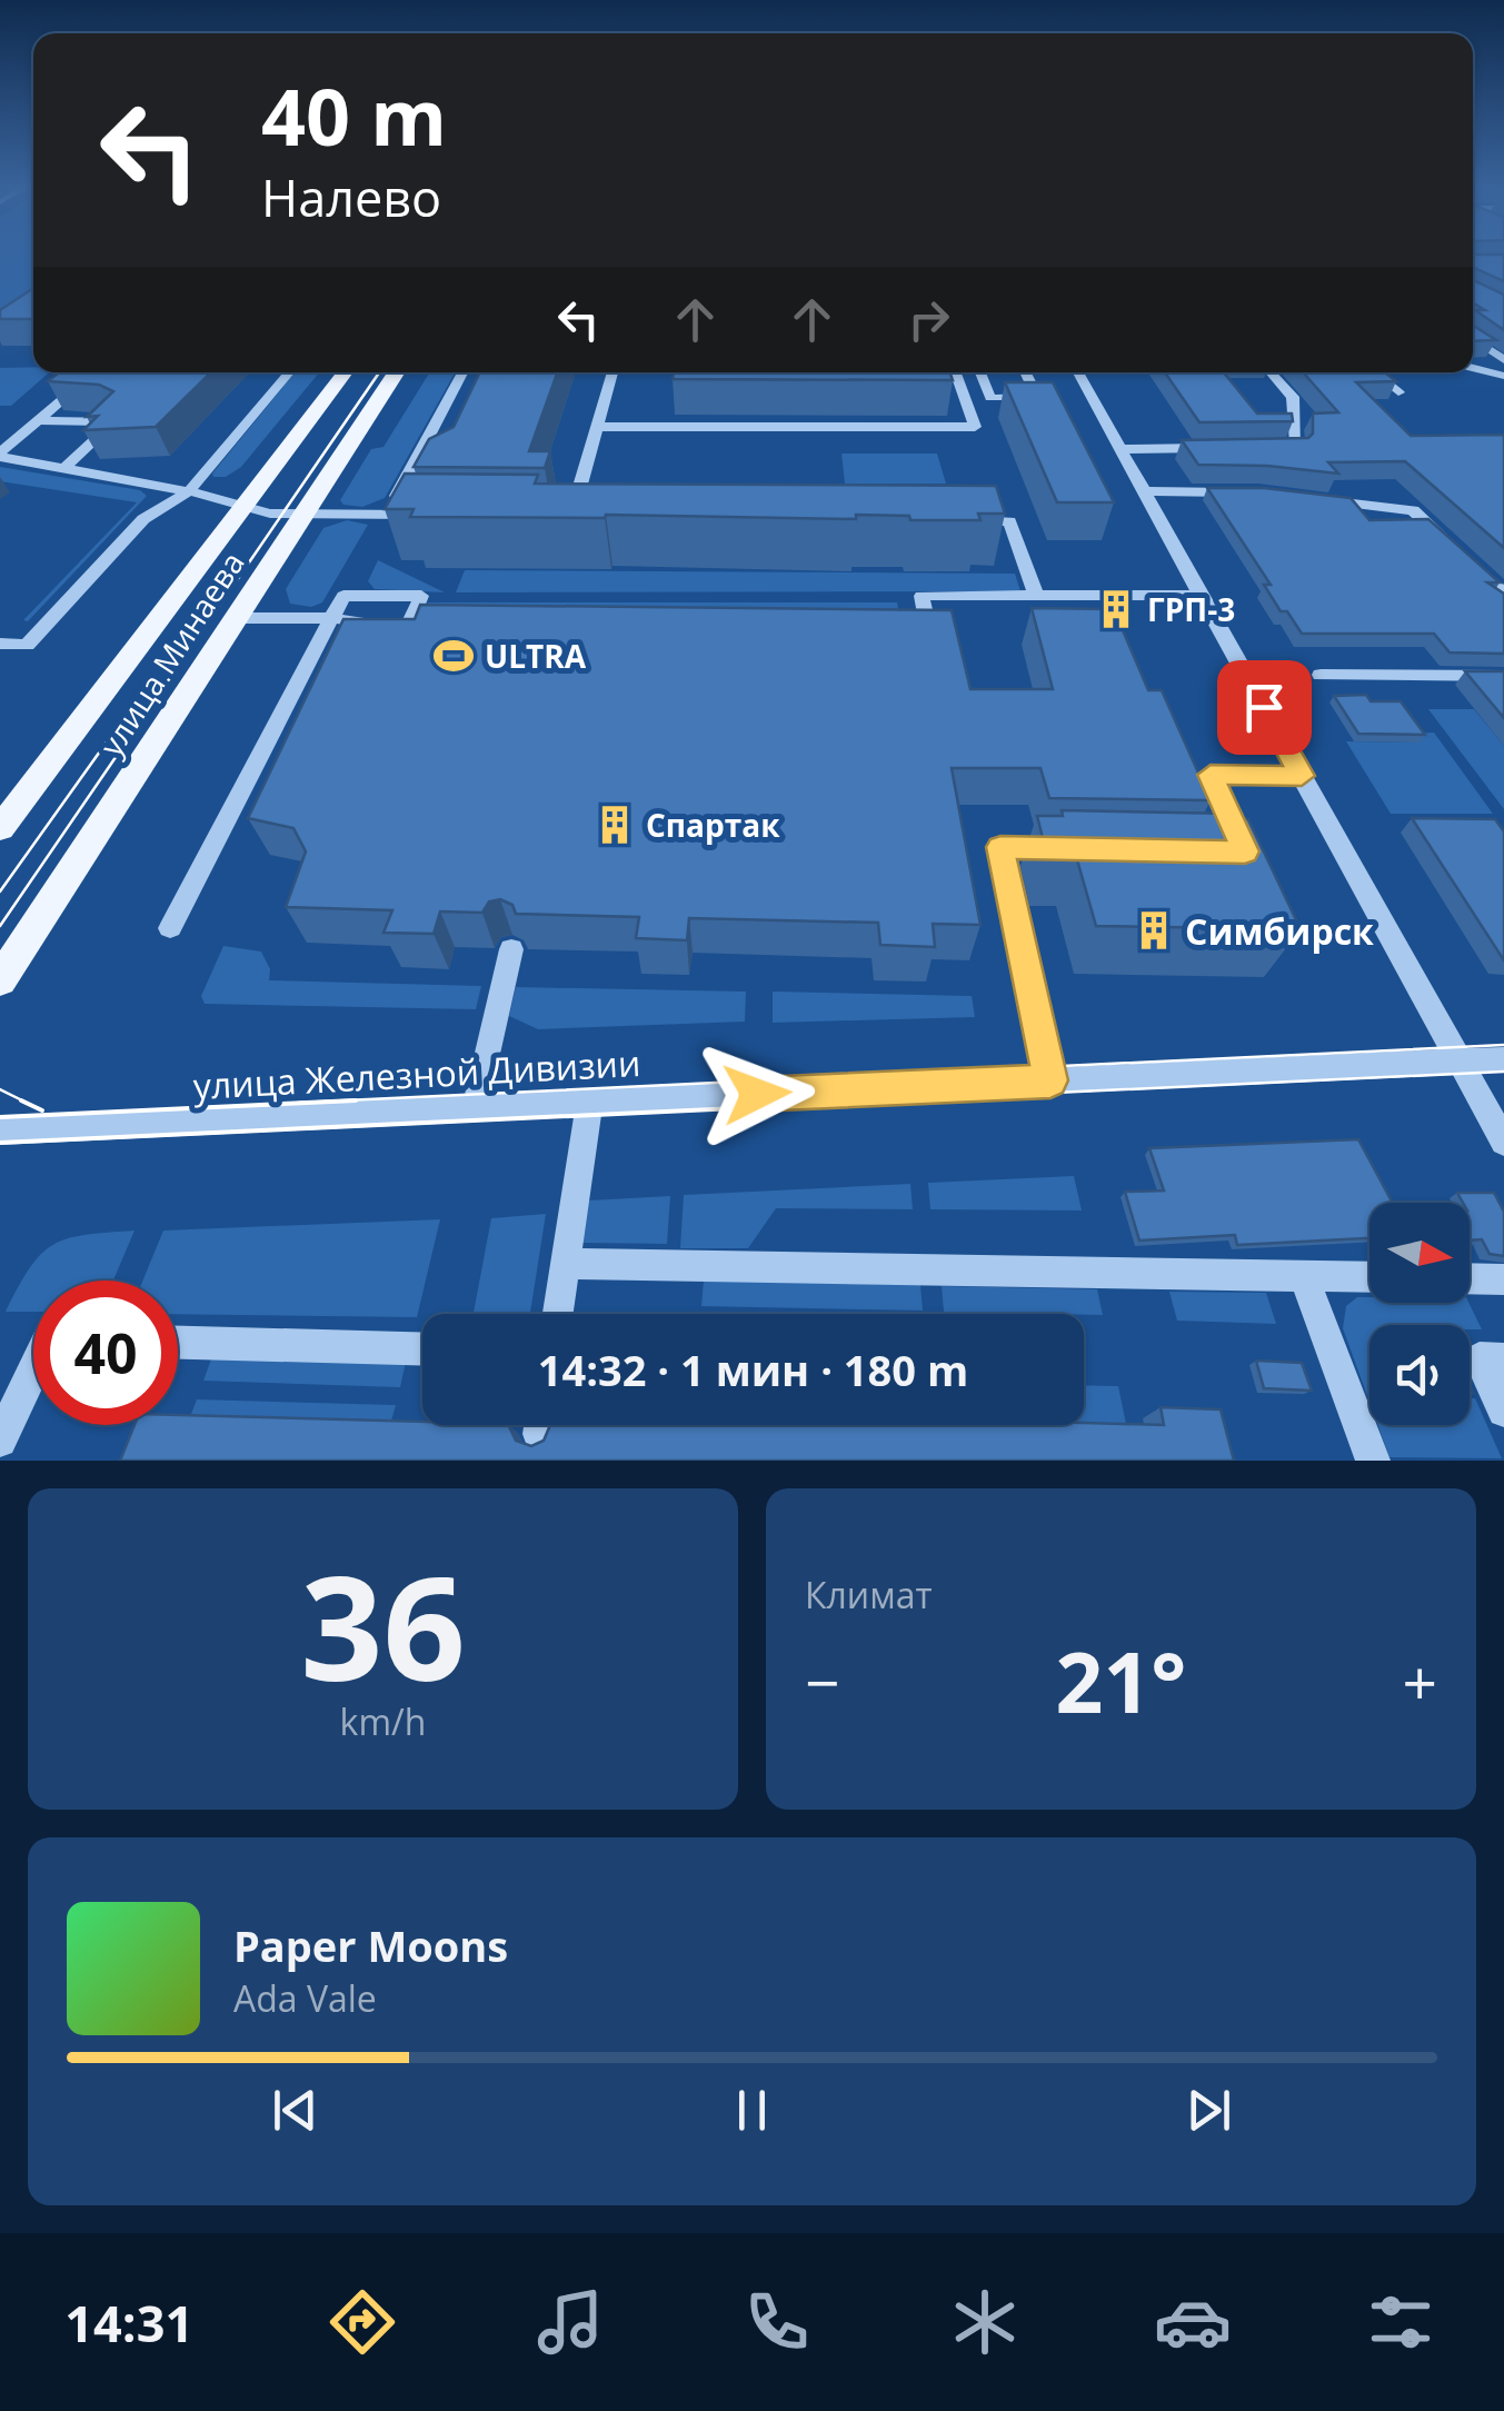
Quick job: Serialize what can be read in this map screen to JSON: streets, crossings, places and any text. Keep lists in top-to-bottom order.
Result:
{
  "streets": {
    "main road": ["улица Минаева"],
    "street": ["улица Железной Дивизии"]
  },
  "places": {
    "building": ["ГРП-3", "Спартак", "Симбирск"],
    "sports": ["ULTRA"]
  },
  "north": "right",
  "page": {
    "turn": ["40 m", "Налево"],
    "limit": "40",
    "trip": "14:32 · 1 мин · 180 m",
    "tile": [
      ["36", "km/h"],
      "Климат"
    ],
    "heat": ["−", "21°", "+"],
    "song": ["Paper Moons", "Ada Vale"],
    "tabs": "14:31"
  }
}
